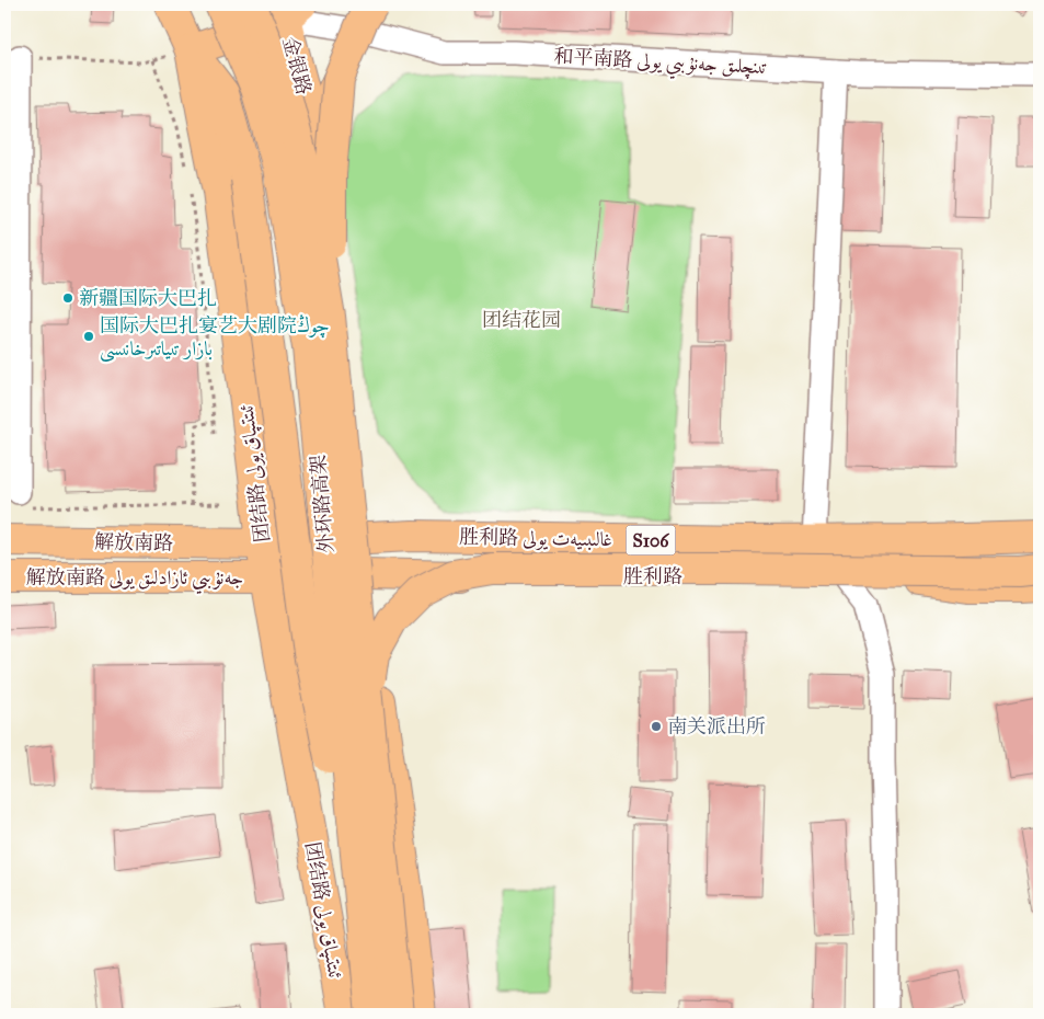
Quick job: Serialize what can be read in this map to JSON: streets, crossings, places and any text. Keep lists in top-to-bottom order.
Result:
{
  "streets": {
    "main road": [
      "金银路",
      "团结路 ئىتتىپاق يولى",
      "外环路高架",
      "胜利路 غالىبىيەت يولى",
      "S106",
      "解放南路",
      "胜利路",
      "解放南路 جەنۇبىي ئازادلىق يولى"
    ],
    "street": ["和平南路 تىنچلىق جەنۇبىي يولى"]
  },
  "crossings": [
    ["和平南路 تىنچلىق جەنۇبىي يولى", "金银路"],
    ["团结路 ئىتتىپاق يولى", "胜利路 غالىبىيەت يولى"],
    ["团结路 ئىتتىپاق يولى", "解放南路"],
    ["团结路 ئىتتىپاق يولى", "胜利路"],
    ["团结路 ئىتتىپاق يولى", "解放南路 جەنۇبىي ئازادلىق يولى"],
    ["胜利路 غالىبىيەت يولى", "解放南路"],
    ["胜利路", "解放南路 جەنۇبىي ئازادلىق يولى"]
  ],
  "parks": ["团结花园"],
  "places": ["新疆国际大巴扎", "国际大巴扎宴艺大剧院چوڭ بازار تىياتىرخانىسى", "南关派出所"]
}
